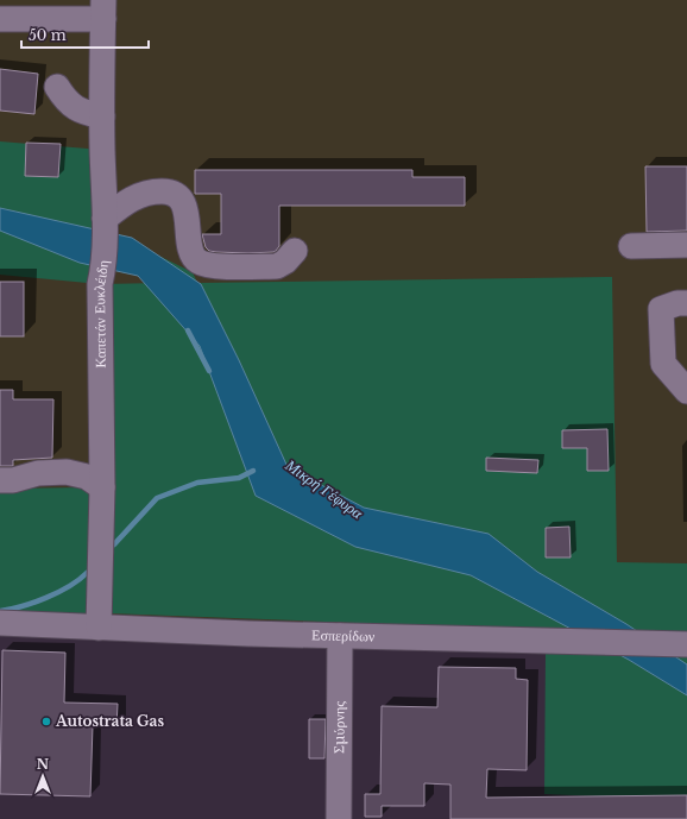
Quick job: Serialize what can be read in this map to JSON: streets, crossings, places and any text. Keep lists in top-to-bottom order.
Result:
{
  "streets": {
    "street": ["Καπετάν Ευκλέιδη", "Εσπερίδων", "Σμύρνης"]
  },
  "crossings": [
    ["Καπετάν Ευκλέιδη", "Εσπερίδων"],
    ["Εσπερίδων", "Σμύρνης"]
  ],
  "water": ["Μικρή Γέφυρα"],
  "places": ["Autostrata Gas"],
  "scale_bar": "50 m",
  "north": "top"
}
